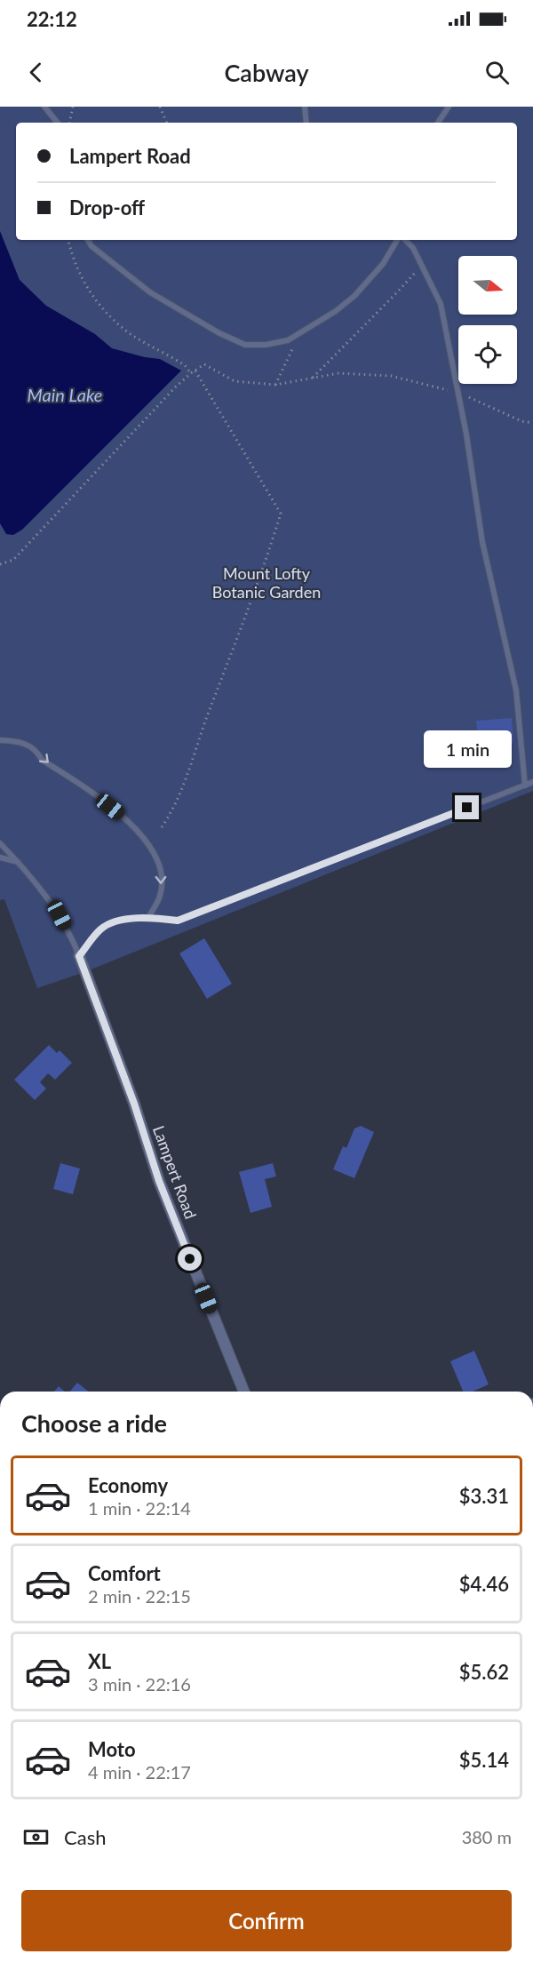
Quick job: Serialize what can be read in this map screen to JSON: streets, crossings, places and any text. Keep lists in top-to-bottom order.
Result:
{
  "streets": {
    "street": ["Lampert Road"]
  },
  "water": ["Main Lake"],
  "parks": ["Mount Lofty Botanic Garden"],
  "north": "right",
  "page": {
    "status": "22:12",
    "header": "Cabway",
    "banner": ["Lampert Road", "Drop-off"],
    "bubble": "1 min",
    "heading": "Choose a ride",
    "list": [
      {
        "name": "Economy",
        "note": "1 min · 22:14",
        "value": "$3.31"
      },
      {
        "name": "Comfort",
        "note": "2 min · 22:15",
        "value": "$4.46"
      },
      {
        "name": "XL",
        "note": "3 min · 22:16",
        "value": "$5.62"
      },
      {
        "name": "Moto",
        "note": "4 min · 22:17",
        "value": "$5.14"
      }
    ],
    "pay": ["Cash", "380 m"],
    "buttons": "Confirm"
  }
}
